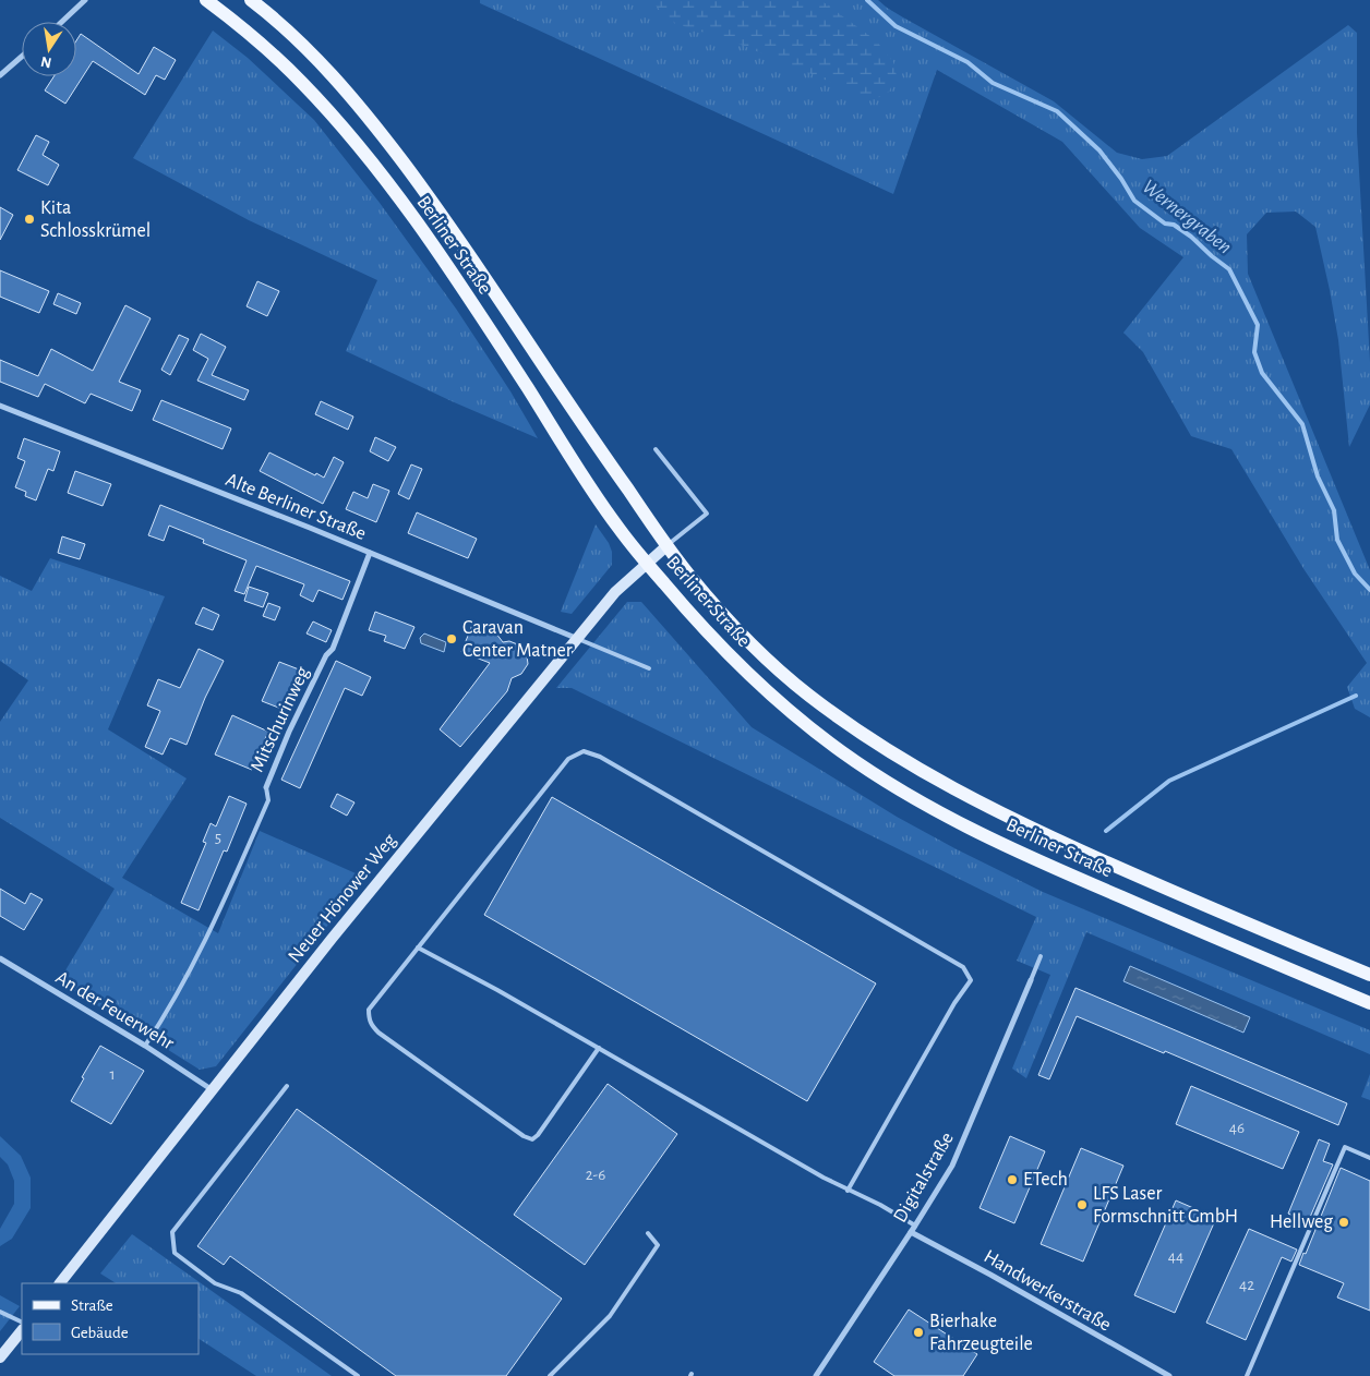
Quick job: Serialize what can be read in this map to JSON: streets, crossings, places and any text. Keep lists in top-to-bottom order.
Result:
{
  "streets": {
    "main road": ["Berliner Straße", "Neuer Hönower Weg"],
    "street": [
      "Alte Berliner Straße",
      "Mitschurinweg",
      "An der Feuerwehr",
      "Digitalstraße",
      "Handwerkerstraße"
    ]
  },
  "crossings": [
    ["Berliner Straße", "Neuer Hönower Weg"],
    ["Alte Berliner Straße", "Mitschurinweg"],
    ["Alte Berliner Straße", "Neuer Hönower Weg"],
    ["Mitschurinweg", "An der Feuerwehr"],
    ["Neuer Hönower Weg", "An der Feuerwehr"],
    ["Digitalstraße", "Handwerkerstraße"]
  ],
  "water": ["Wernergraben"],
  "places": [
    "Kita Schlosskrümel",
    "Caravan Center Matner",
    "ETech",
    "LFS Laser Formschnitt GmbH",
    "Hellweg",
    "Bierhake Fahrzeugteile"
  ],
  "house_numbers": [
    "5",
    "1",
    "46",
    "2-6",
    "44",
    "42"
  ],
  "legend": ["Straße", "Gebäude"],
  "north": "bottom"
}
